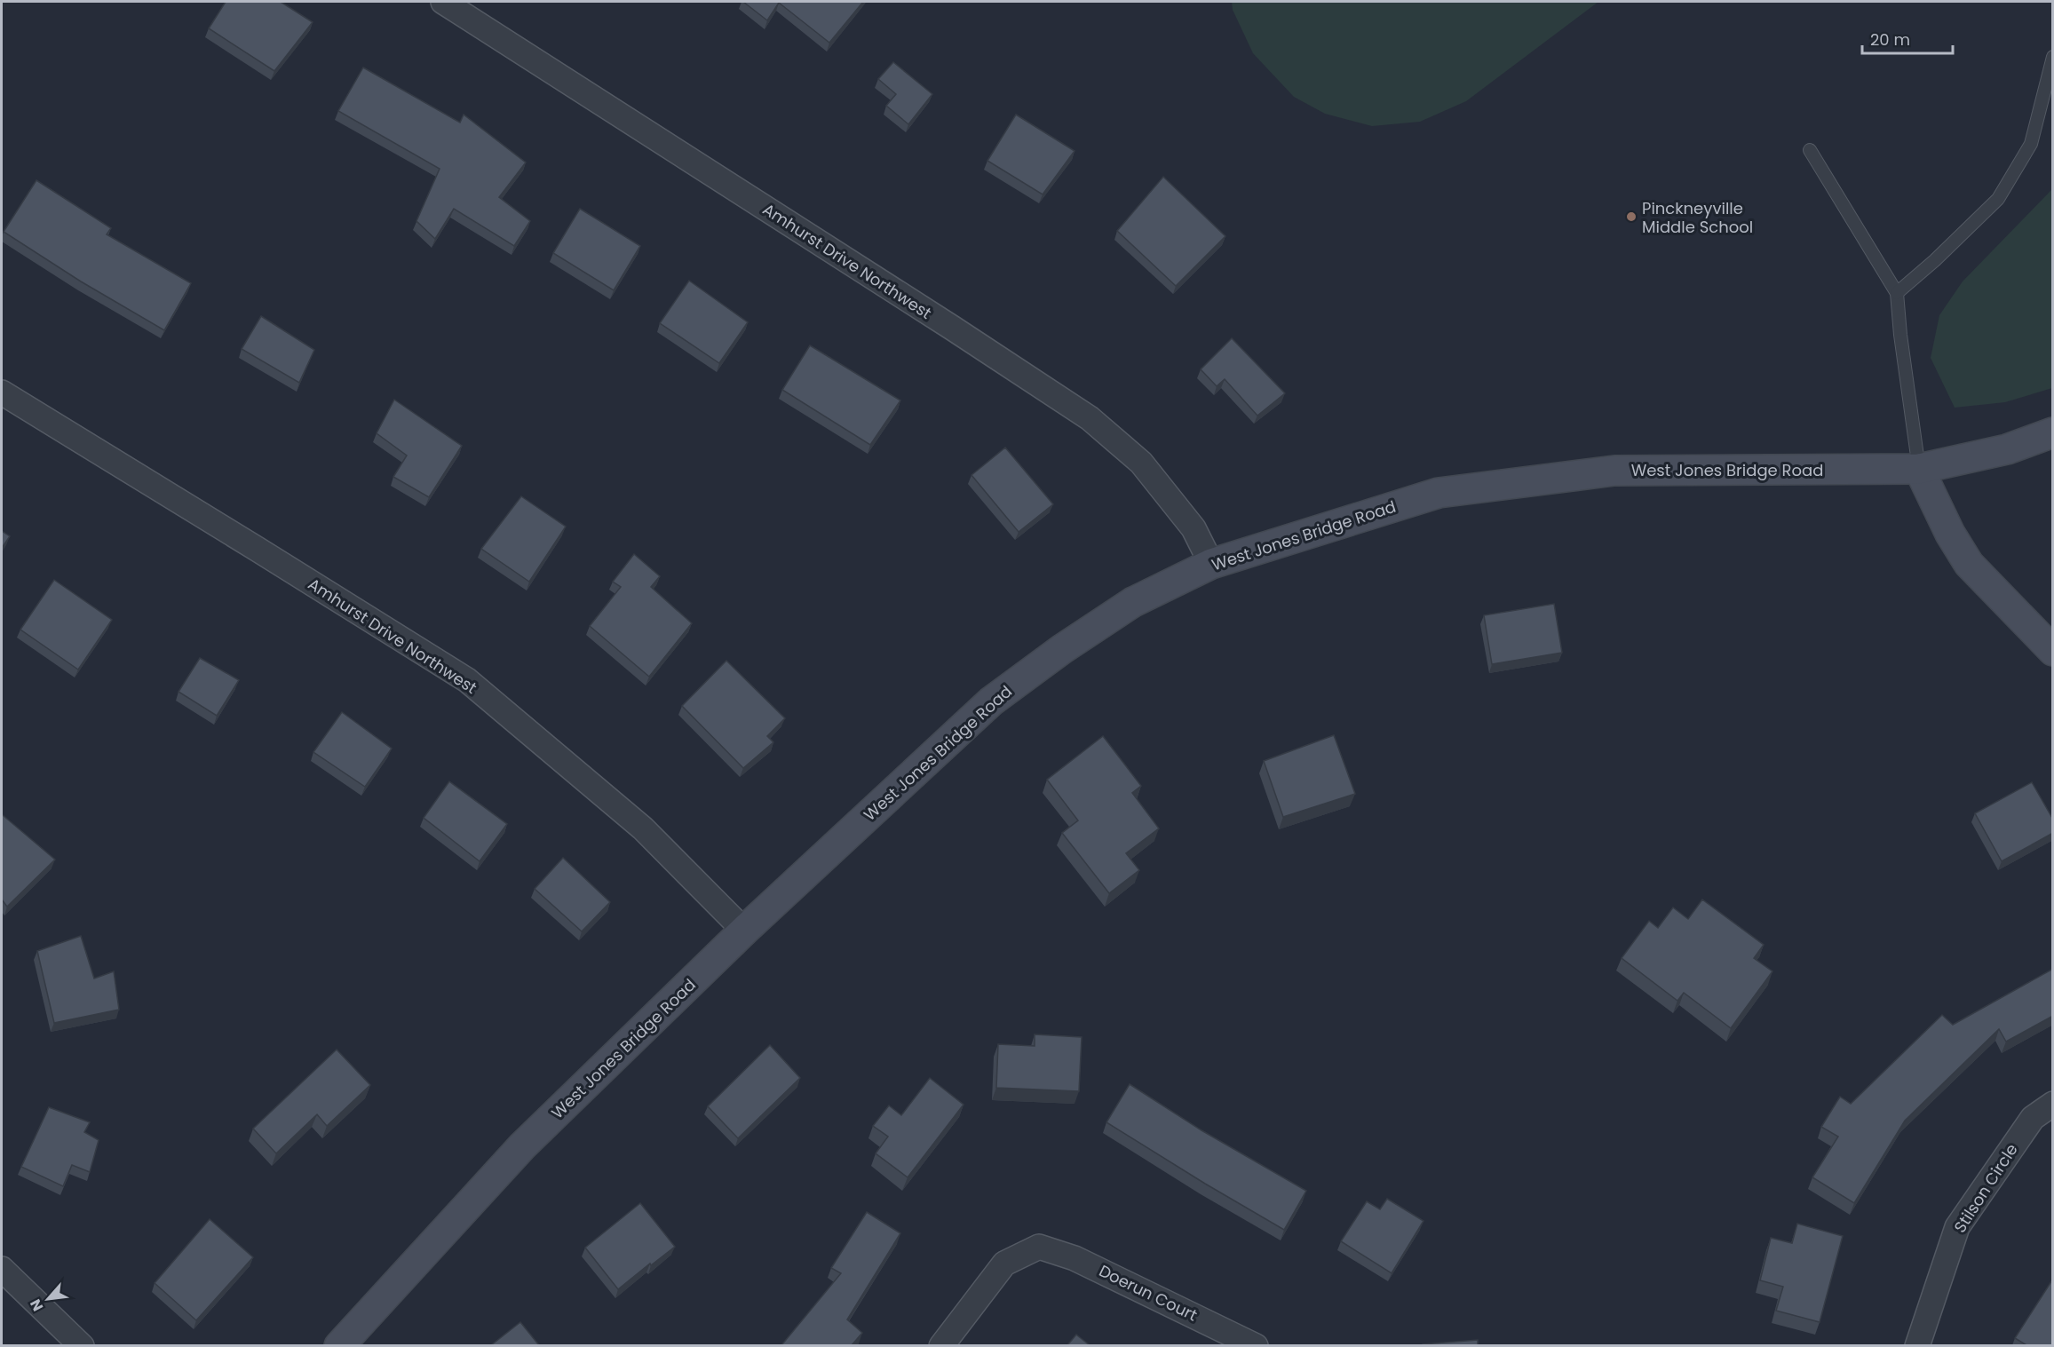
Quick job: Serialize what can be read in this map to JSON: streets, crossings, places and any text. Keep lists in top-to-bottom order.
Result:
{
  "streets": {
    "street": [
      "Amhurst Drive Northwest",
      "West Jones Bridge Road",
      "Stilson Circle",
      "Doerun Court"
    ]
  },
  "crossings": [
    ["Amhurst Drive Northwest", "West Jones Bridge Road"]
  ],
  "places": ["Pinckneyville Middle School"],
  "scale_bar": "20 m",
  "north": "bottom left"
}
